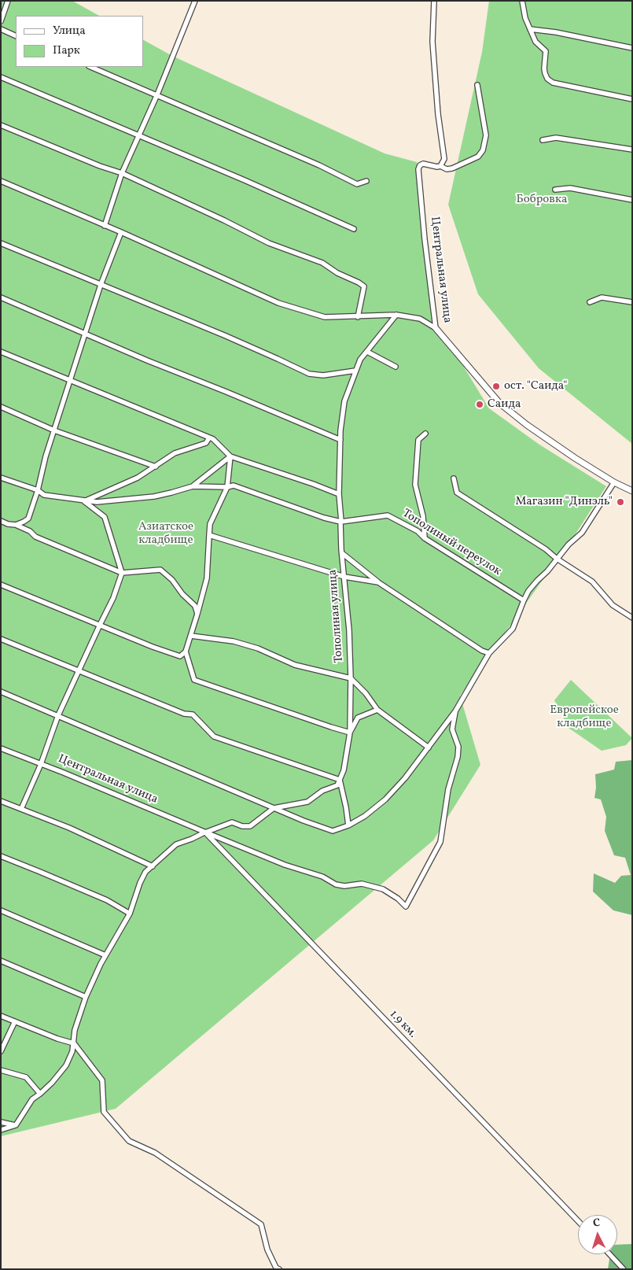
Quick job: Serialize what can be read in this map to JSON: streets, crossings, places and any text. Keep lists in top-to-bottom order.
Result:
{
  "streets": {
    "street": [
      "Центральная улица",
      "Тополиный переулок",
      "Тополиная улица",
      "1.9 км."
    ]
  },
  "crossings": [
    ["Центральная улица", "1.9 км."],
    ["Тополиный переулок", "Тополиная улица"]
  ],
  "parks": ["Бобровка", "Азиатское кладбище", "Европейское кладбище"],
  "places": ["ост. \"Саида\"", "Саида", "Магазин \"Динэль\""],
  "legend": ["Улица", "Парк"],
  "north": "top"
}
